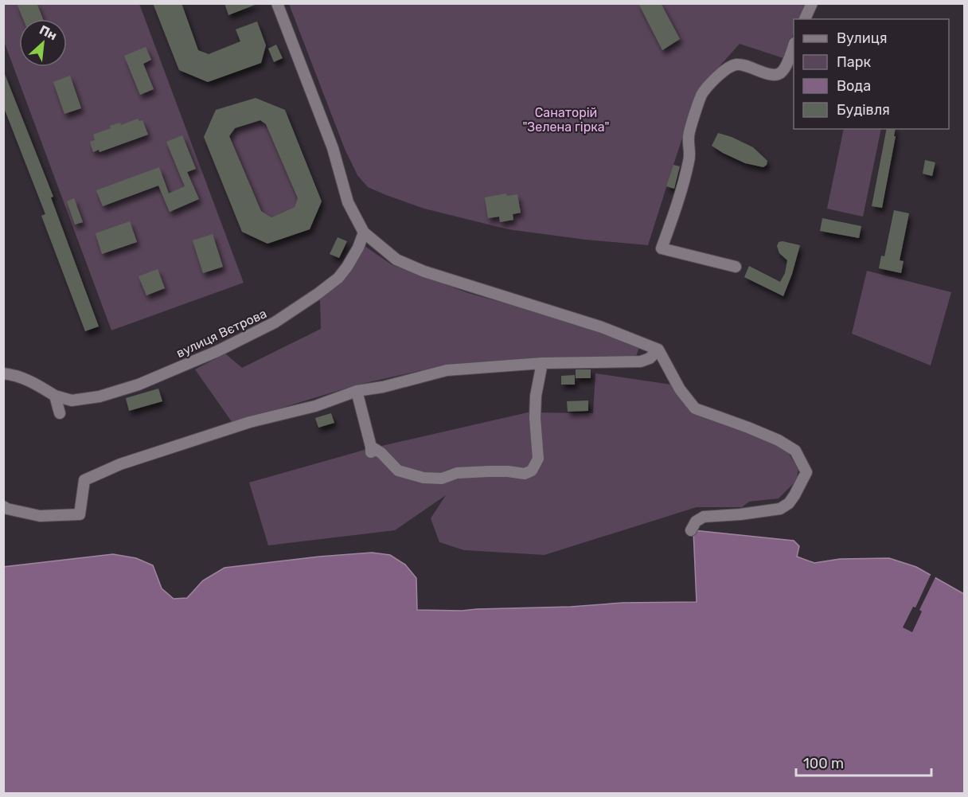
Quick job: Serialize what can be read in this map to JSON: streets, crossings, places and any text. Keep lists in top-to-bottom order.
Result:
{
  "streets": {
    "street": ["вулиця Вєтрова"]
  },
  "parks": ["Санаторій \"Зелена гірка\""],
  "legend": [
    "Вулиця",
    "Парк",
    "Вода",
    "Будівля"
  ],
  "scale_bar": "100 m",
  "north": "top right"
}
